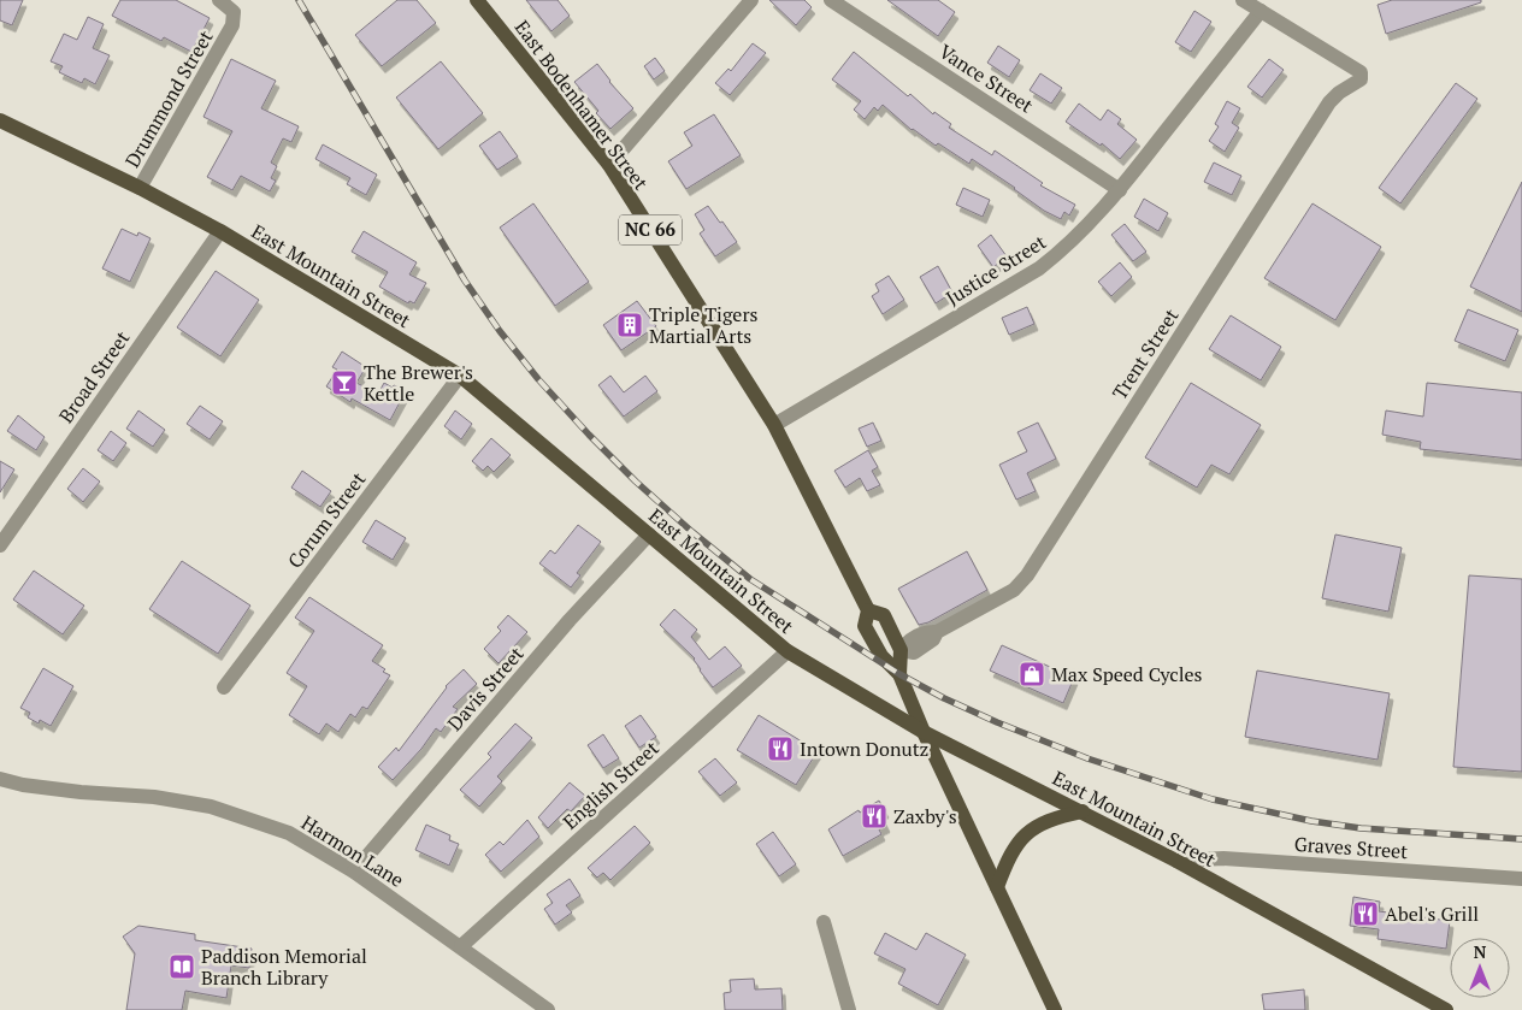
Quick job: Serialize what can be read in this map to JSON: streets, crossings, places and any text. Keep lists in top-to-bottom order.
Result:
{
  "streets": {
    "main road": ["East Bodenhamer Street", "NC 66", "East Mountain Street"],
    "street": [
      "Vance Street",
      "Drummond Street",
      "Justice Street",
      "Trent Street",
      "Broad Street",
      "Corum Street",
      "Davis Street",
      "English Street",
      "Graves Street",
      "Harmon Lane"
    ]
  },
  "crossings": [
    ["Vance Street", "Justice Street"],
    ["Drummond Street", "East Mountain Street"],
    ["East Bodenhamer Street", "NC 66"],
    ["East Bodenhamer Street", "Justice Street"],
    ["East Bodenhamer Street", "East Mountain Street"],
    ["East Bodenhamer Street", "Trent Street"],
    ["NC 66", "East Mountain Street"],
    ["Justice Street", "Trent Street"],
    ["East Mountain Street", "Broad Street"],
    ["East Mountain Street", "Corum Street"],
    ["East Mountain Street", "Davis Street"],
    ["East Mountain Street", "English Street"],
    ["East Mountain Street", "Graves Street"],
    ["Davis Street", "Harmon Lane"],
    ["English Street", "Harmon Lane"]
  ],
  "places": {
    "building": ["Triple Tigers Martial Arts"],
    "bar": ["The Brewer's Kettle"],
    "shop": ["Max Speed Cycles"],
    "restaurant": ["Intown Donutz", "Zaxby's", "Abel's Grill"],
    "library": ["Paddison Memorial Branch Library"]
  },
  "north": "top"
}
